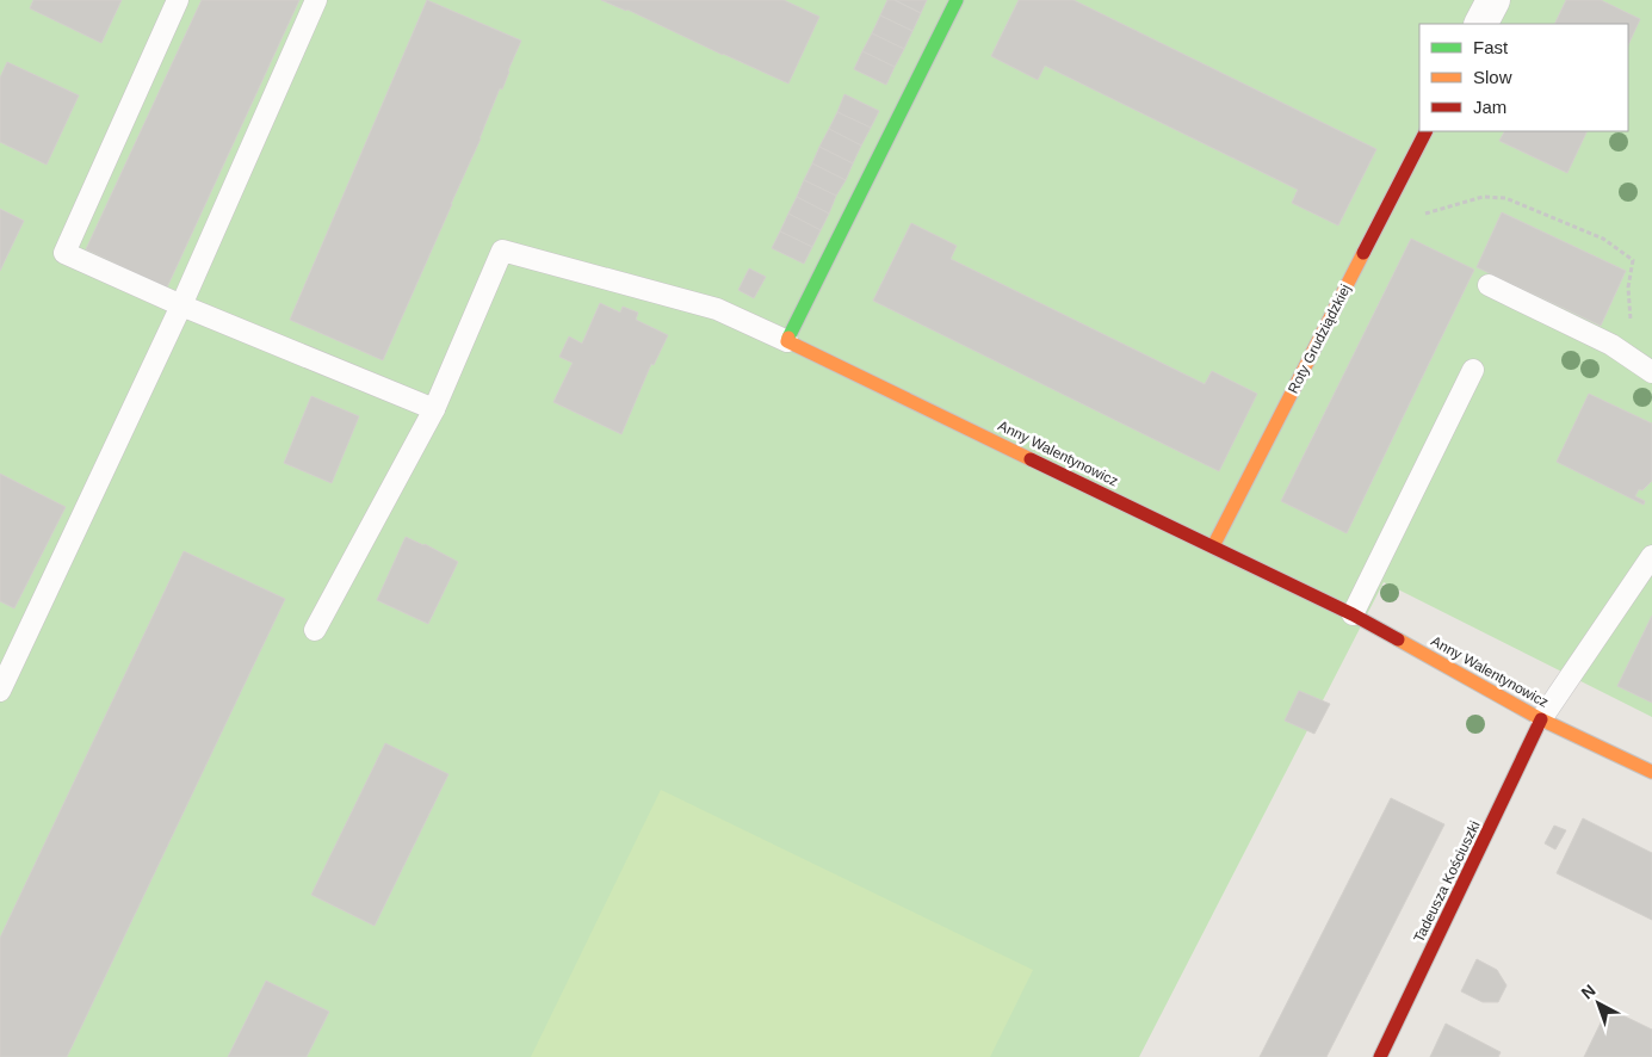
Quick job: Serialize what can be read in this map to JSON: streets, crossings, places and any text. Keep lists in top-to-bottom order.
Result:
{
  "streets": {
    "street": ["Roty Grudziądzkiej", "Anny Walentynowicz", "Tadeusza Kościuszki"]
  },
  "crossings": [
    ["Roty Grudziądzkiej", "Anny Walentynowicz"],
    ["Anny Walentynowicz", "Tadeusza Kościuszki"]
  ],
  "legend": ["Fast", "Slow", "Jam"],
  "north": "top left"
}
